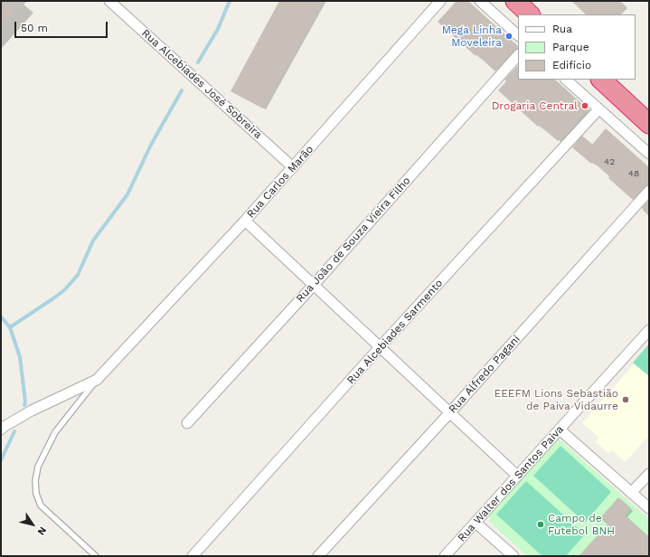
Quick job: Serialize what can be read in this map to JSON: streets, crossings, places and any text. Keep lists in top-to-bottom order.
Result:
{
  "streets": {
    "street": [
      "Rua Alcebiades José Sobreira",
      "Rua Carlos Marão",
      "Rua João de Souza Vieira Filho",
      "Rua Alcebiades Sarmento",
      "Rua Alfredo Pagani",
      "Rua Walter dos Santos Paiva"
    ]
  },
  "crossings": [
    ["Rua Alcebiades José Sobreira", "Rua Carlos Marão"]
  ],
  "places": [
    "Mega Linha Moveleira",
    "Drogaria Central",
    "EEEFM Lions Sebastião de Paiva Vidaurre",
    "Campo de Futebol BNH"
  ],
  "house_numbers": ["42", "48"],
  "legend": ["Rua", "Parque", "Edifício"],
  "scale_bar": "50 m",
  "north": "bottom right"
}
